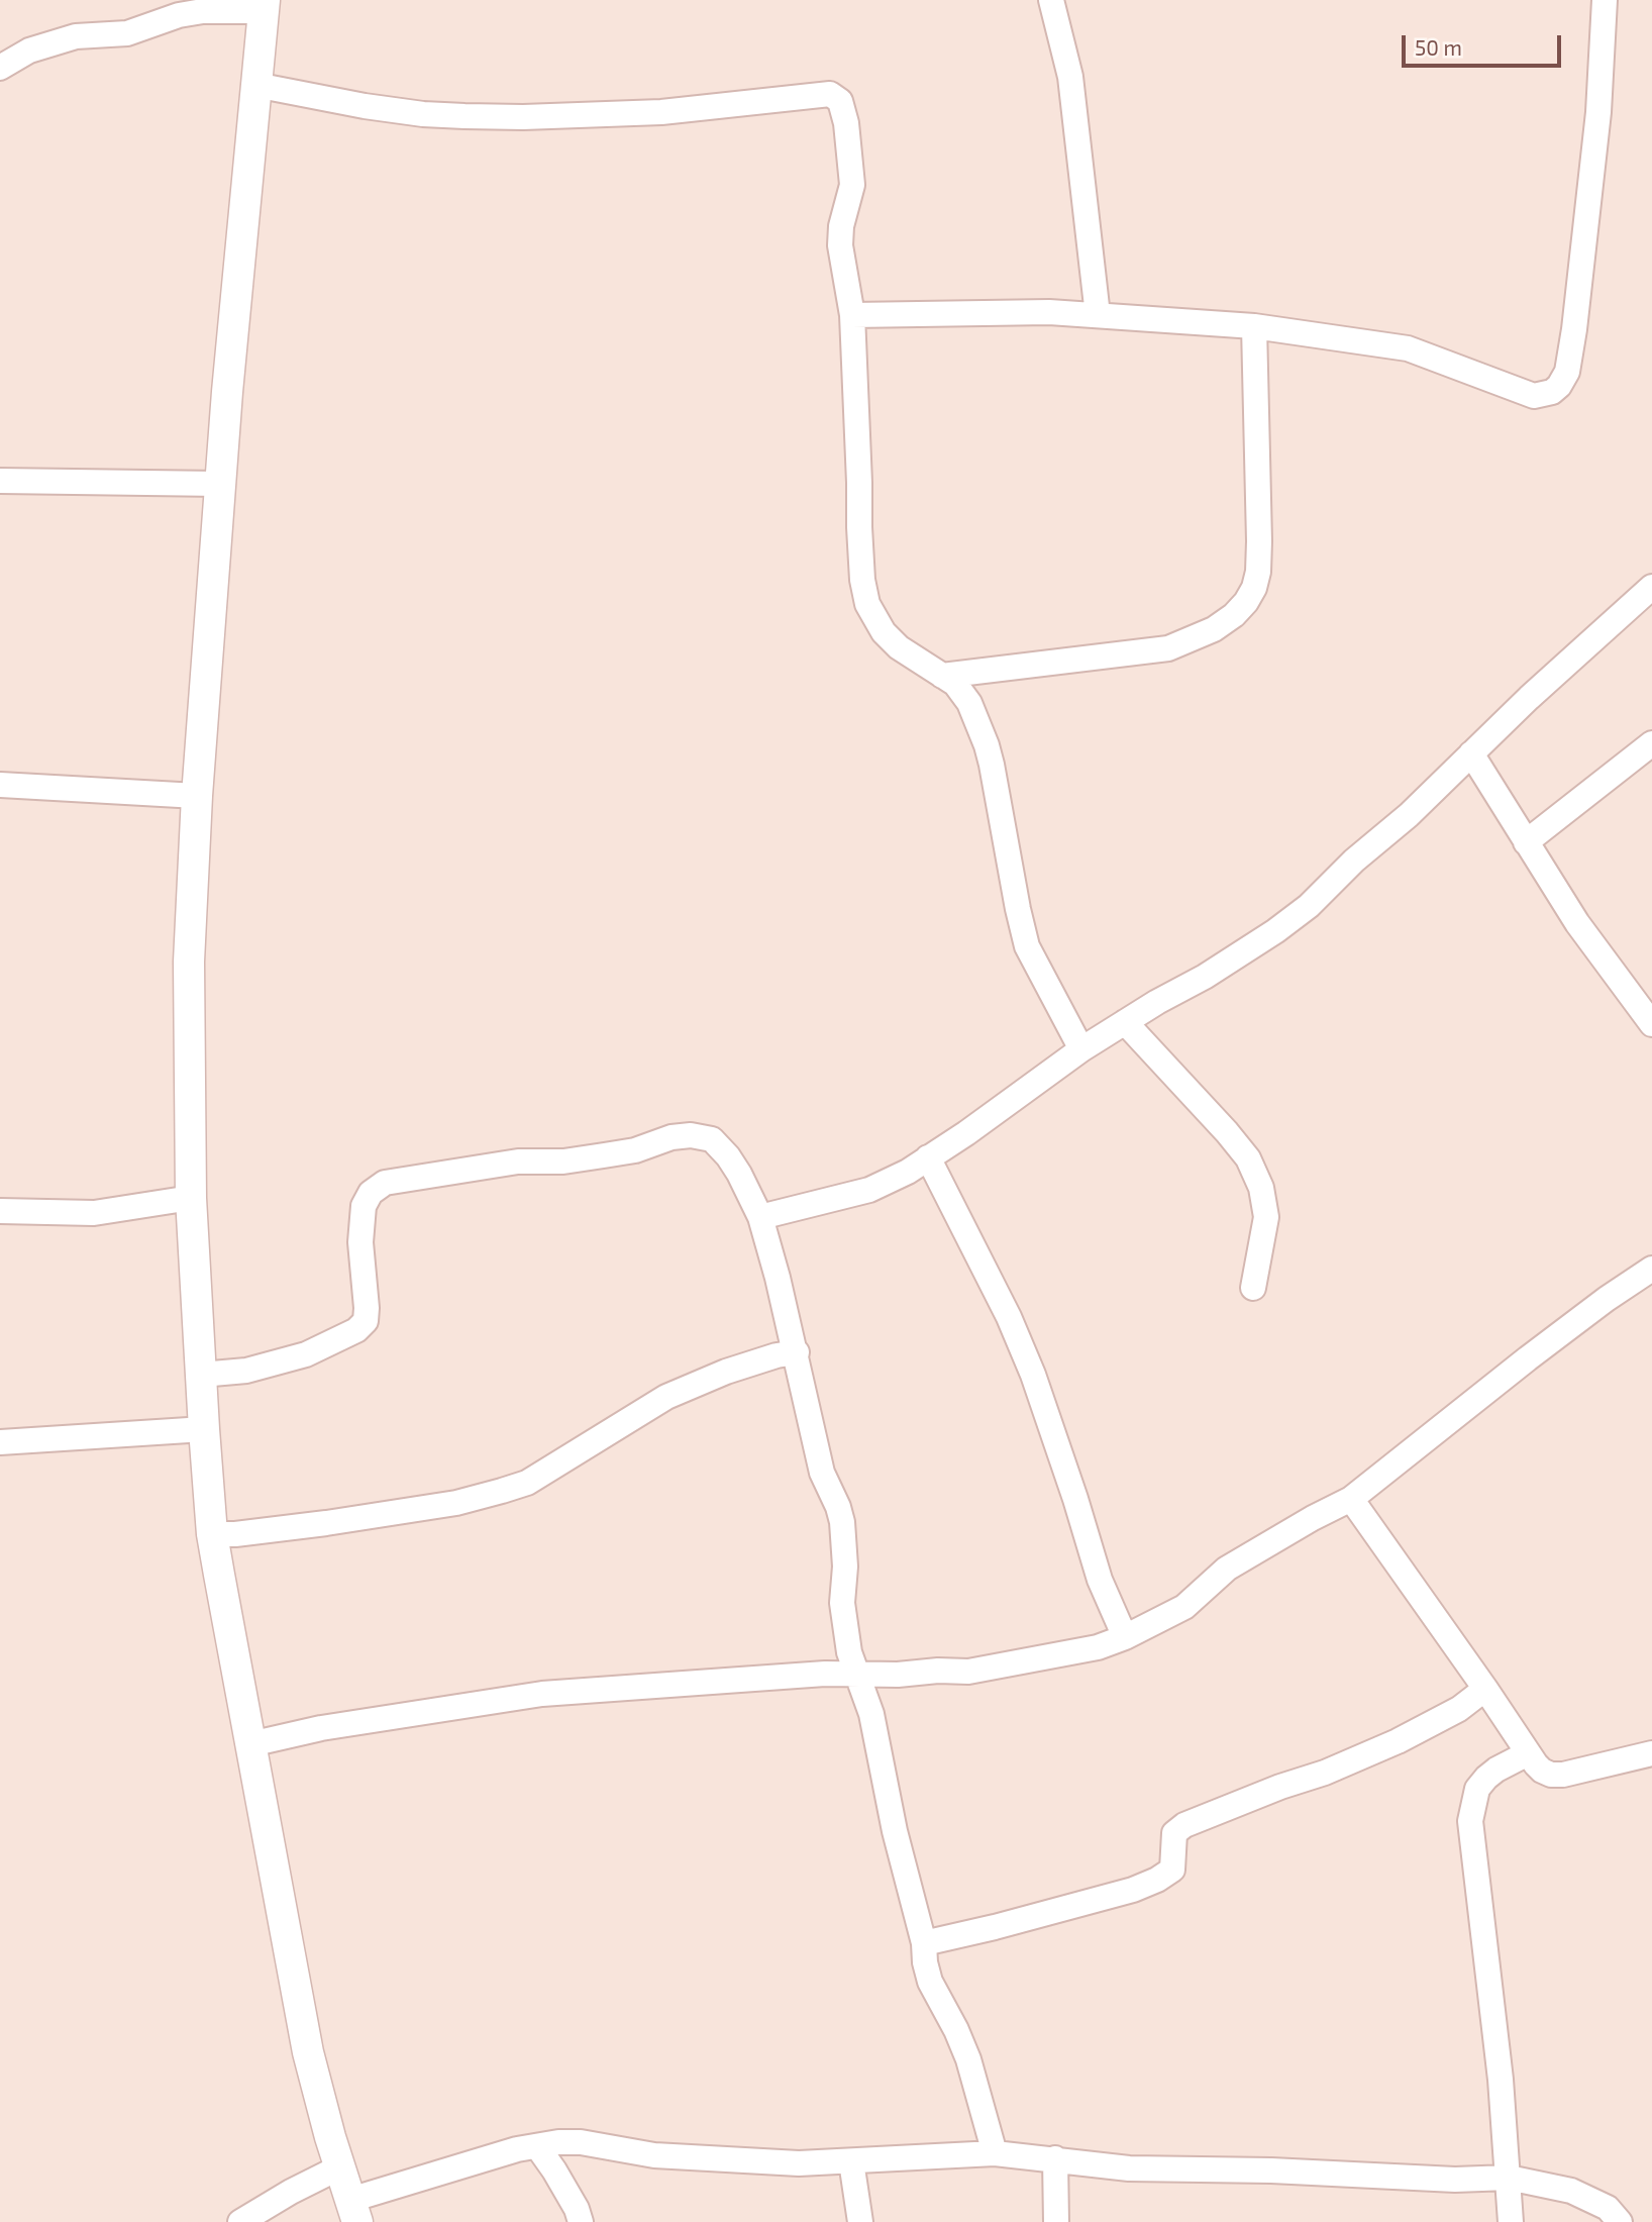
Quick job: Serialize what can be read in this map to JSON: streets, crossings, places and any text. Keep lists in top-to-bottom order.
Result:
{
  "scale_bar": "50 m"
}
